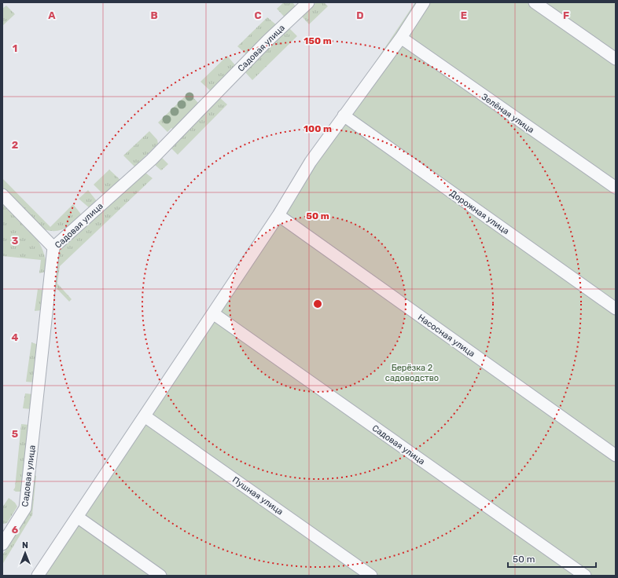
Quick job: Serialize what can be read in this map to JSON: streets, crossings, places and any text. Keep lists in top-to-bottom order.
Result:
{
  "streets": {
    "street": [
      "Садовая улица",
      "Зелёная улица",
      "Дорожная улица",
      "Насосная улица",
      "Пушная улица"
    ]
  },
  "parks": ["Берёзка 2 садоводство"],
  "scale_bar": "50 m",
  "north": "top",
  "grid": {
    "columns": [
      "A",
      "B",
      "C",
      "D",
      "E",
      "F"
    ],
    "rows": [
      "1",
      "2",
      "3",
      "4",
      "5",
      "6"
    ]
  },
  "rings": ["150 m", "100 m", "50 m"]
}
